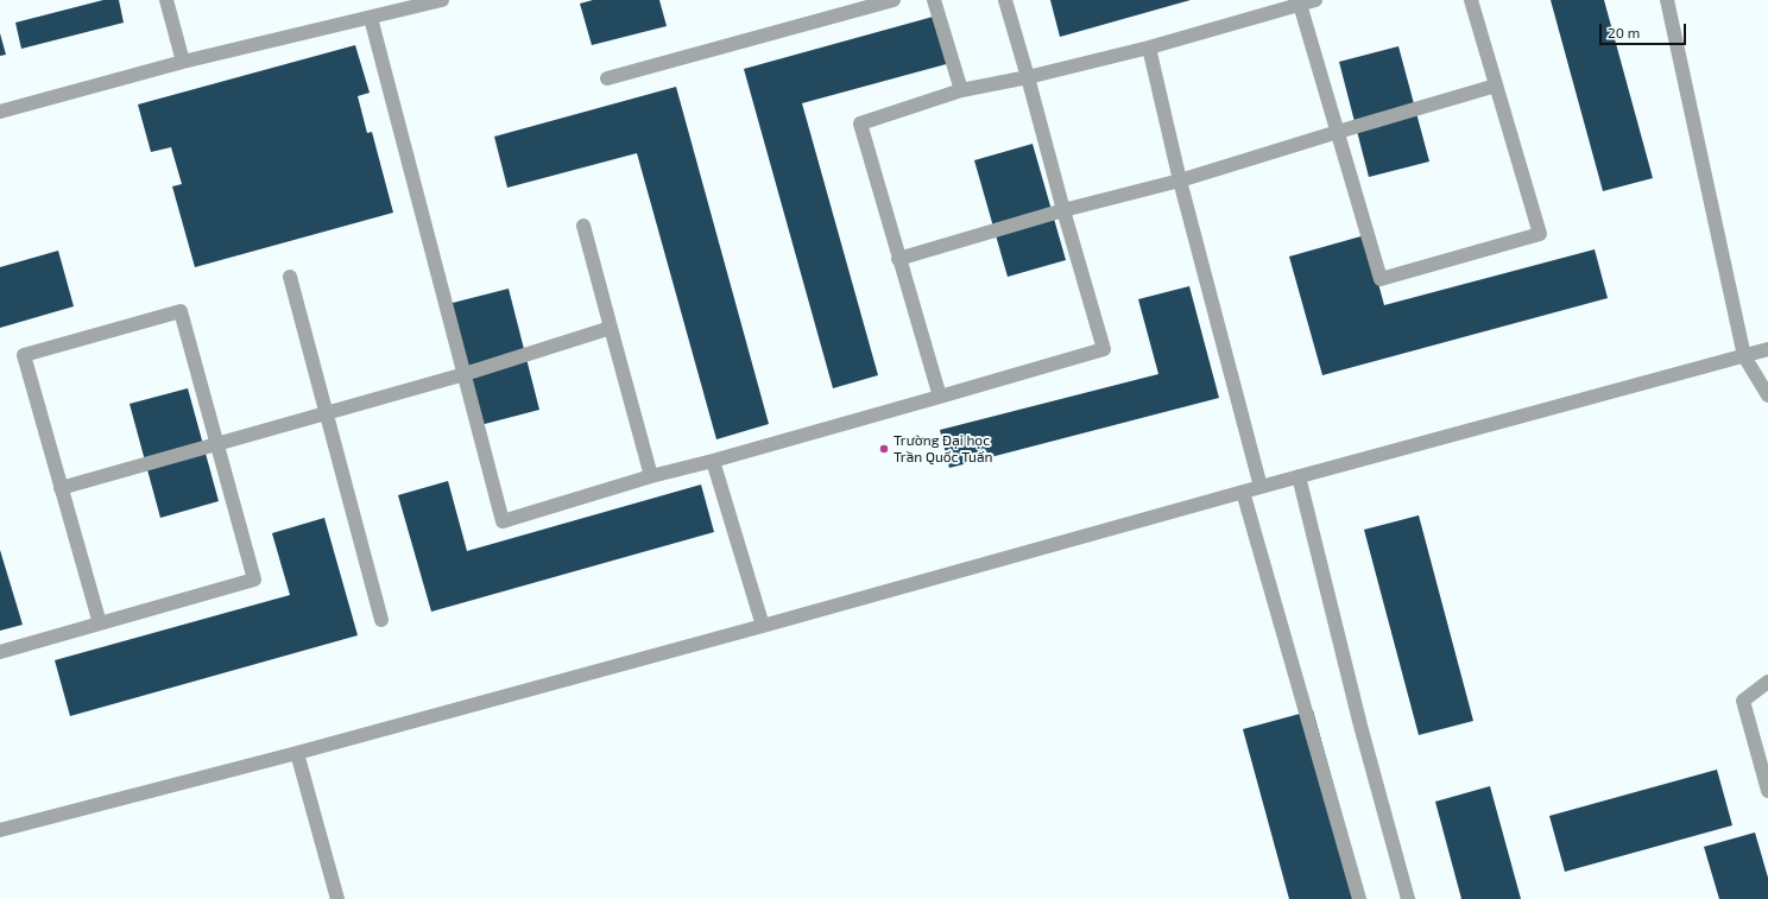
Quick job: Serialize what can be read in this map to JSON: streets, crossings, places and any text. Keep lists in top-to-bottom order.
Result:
{
  "places": ["Trường Đại học Trần Quốc Tuấn"],
  "scale_bar": "20 m"
}
